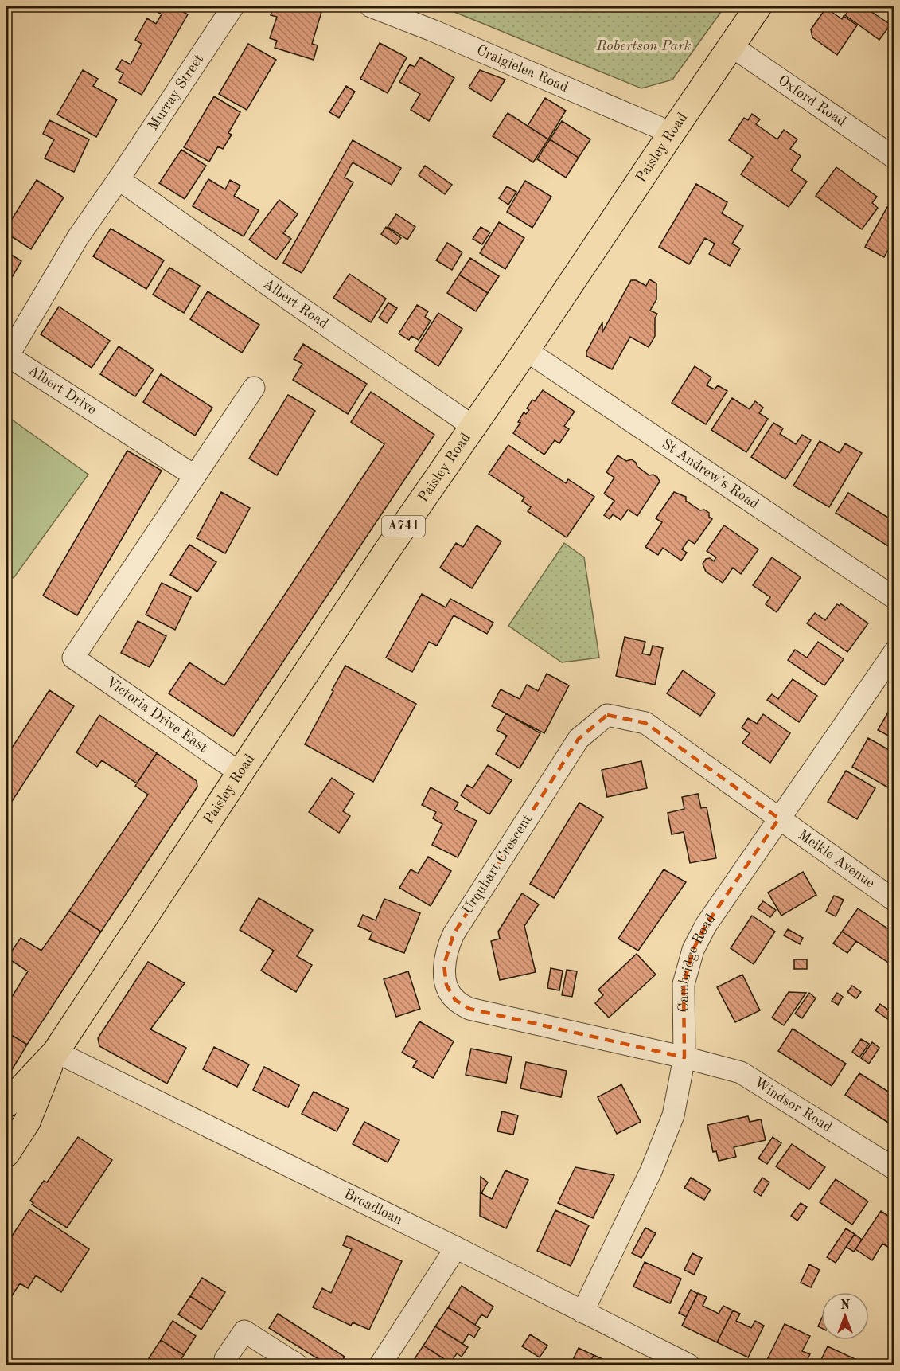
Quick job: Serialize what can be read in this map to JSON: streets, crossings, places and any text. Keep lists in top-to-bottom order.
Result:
{
  "streets": {
    "main road": ["Paisley Road", "A741"],
    "street": [
      "Craigielea Road",
      "Murray Street",
      "Oxford Road",
      "Albert Road",
      "Albert Drive",
      "St Andrew's Road",
      "Victoria Drive East",
      "Meikle Avenue",
      "Urquhart Crescent",
      "Cambridge Road",
      "Windsor Road",
      "Broadloan"
    ]
  },
  "crossings": [
    ["Craigielea Road", "Paisley Road"],
    ["Murray Street", "Albert Road"],
    ["Murray Street", "Albert Drive"],
    ["Oxford Road", "Paisley Road"],
    ["Paisley Road", "Albert Road"],
    ["Paisley Road", "St Andrew's Road"],
    ["Paisley Road", "Victoria Drive East"],
    ["Paisley Road", "Broadloan"],
    ["Albert Road", "Albert Drive"],
    ["Albert Drive", "Victoria Drive East"],
    ["Meikle Avenue", "Urquhart Crescent"],
    ["Meikle Avenue", "Cambridge Road"],
    ["Urquhart Crescent", "Cambridge Road"],
    ["Urquhart Crescent", "Windsor Road"],
    ["Cambridge Road", "Windsor Road"],
    ["Cambridge Road", "Broadloan"]
  ],
  "parks": ["Robertson Park"],
  "north": "top"
}
